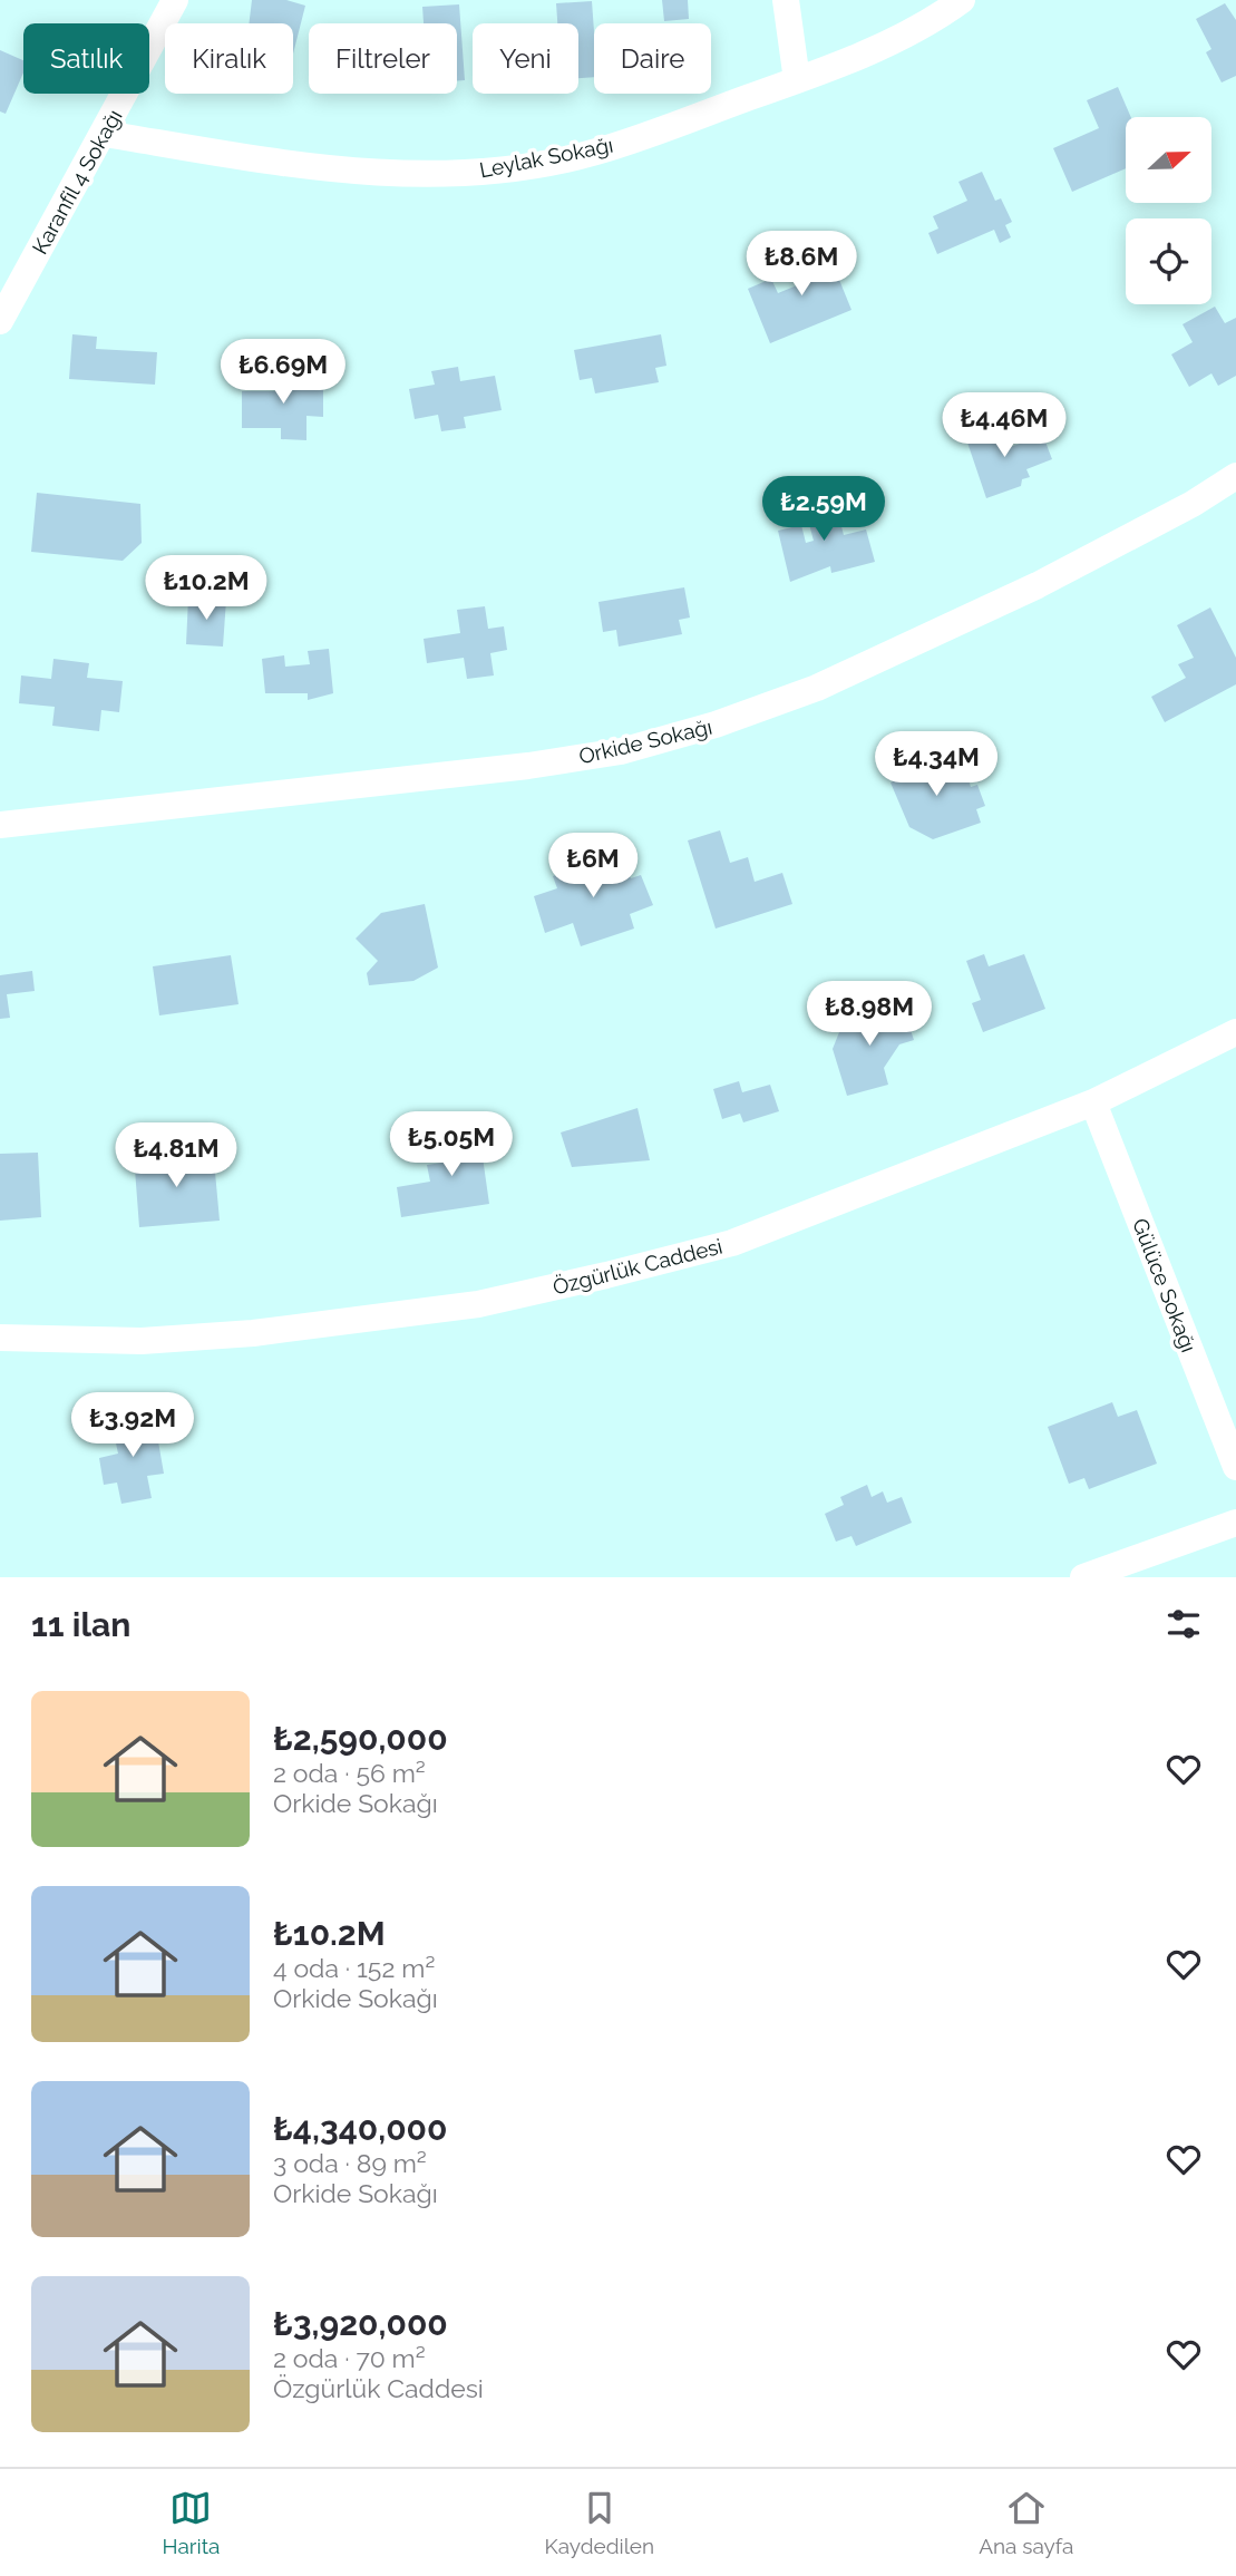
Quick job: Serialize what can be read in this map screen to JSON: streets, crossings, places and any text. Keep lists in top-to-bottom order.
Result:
{
  "streets": {
    "street": [
      "Leylak Sokağı",
      "Karanfil 4 Sokağı",
      "Orkide Sokağı",
      "Özgürlük Caddesi",
      "Gülüce Sokağı"
    ]
  },
  "crossings": [
    ["Leylak Sokağı", "Karanfil 4 Sokağı"],
    ["Özgürlük Caddesi", "Gülüce Sokağı"]
  ],
  "north": "right",
  "page": {
    "chip": [
      "Satılık",
      "Kiralık",
      "Filtreler",
      "Yeni",
      "Daire"
    ],
    "price": [
      "₺8.6M",
      "₺6.69M",
      "₺4.46M",
      "₺2.59M",
      "₺10.2M",
      "₺4.34M",
      "₺6M",
      "₺8.98M",
      "₺5.05M",
      "₺4.81M",
      "₺3.92M"
    ],
    "heading": "11 ilan",
    "list": [
      {
        "name": "₺2,590,000",
        "note": "2 oda · 56 m² · Orkide Sokağı"
      },
      {
        "name": "₺10.2M",
        "note": "4 oda · 152 m² · Orkide Sokağı"
      },
      {
        "name": "₺4,340,000",
        "note": "3 oda · 89 m² · Orkide Sokağı"
      },
      {
        "name": "₺3,920,000",
        "note": "2 oda · 70 m² · Özgürlük Caddesi"
      }
    ],
    "tabs": ["Harita", "Kaydedilen", "Ana sayfa"]
  }
}
